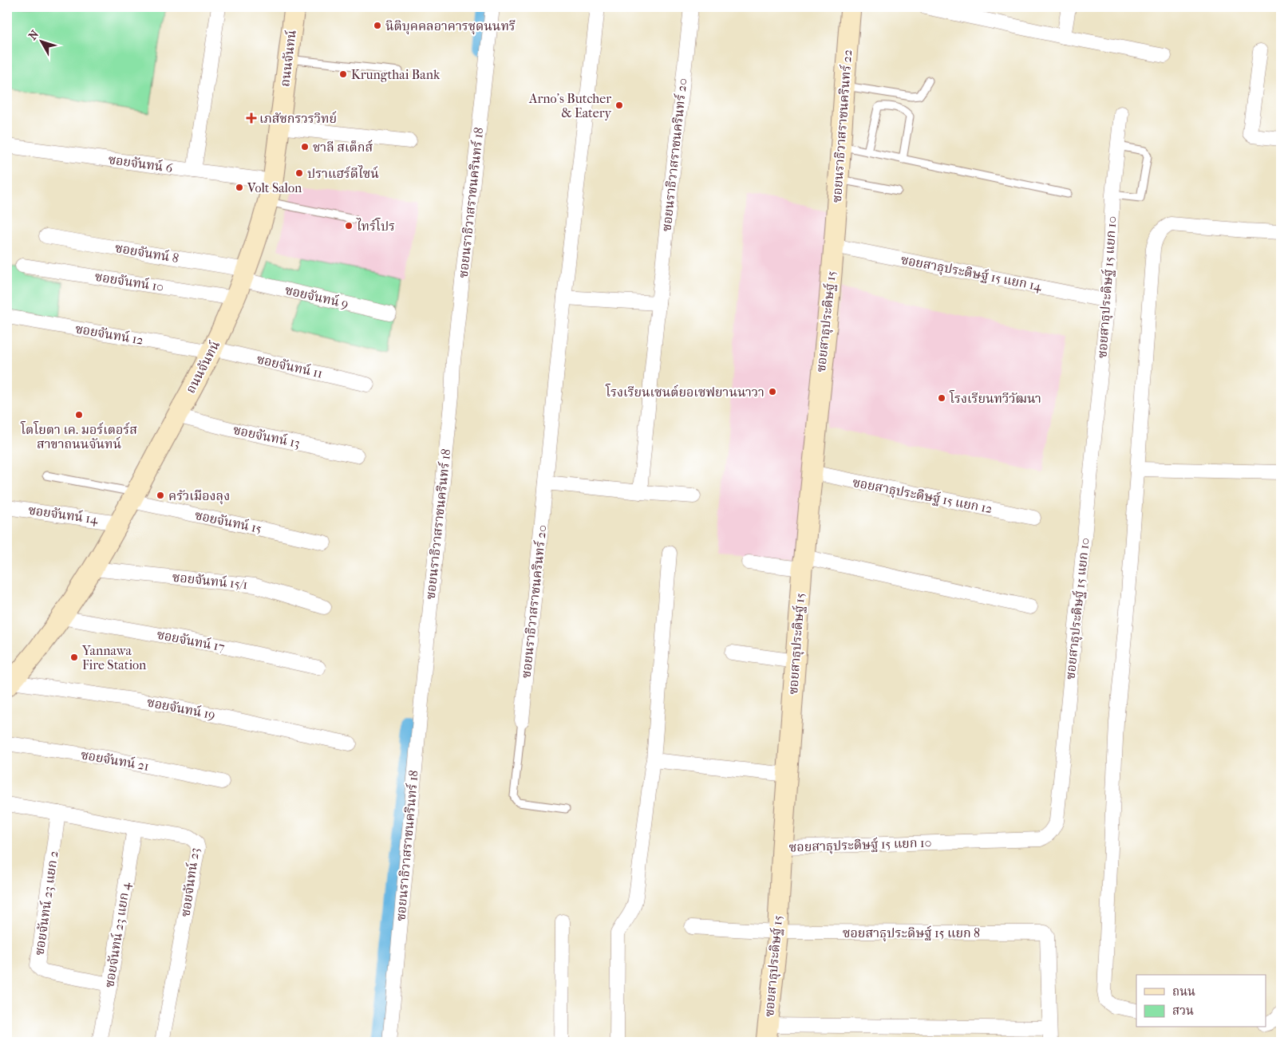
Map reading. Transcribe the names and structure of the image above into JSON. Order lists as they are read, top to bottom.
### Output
{
  "streets": {
    "street": [
      "ถนนจันทน์",
      "ซอยนราธิวาสราชนครินทร์ 22",
      "ซอยนราธิวาสราชนครินทร์ 20",
      "ซอยจันทน์ 6",
      "ซอยนราธิวาสราชนครินทร์ 18",
      "ซอยจันทน์ 8",
      "ซอยสาธุประดิษฐ์ 15 แยก 14",
      "ซอยจันทน์ 10",
      "ซอยสาธุประดิษฐ์ 15 แยก 10",
      "ซอยจันทน์ 9",
      "ซอยสาธุประดิษฐ์ 15",
      "ซอยจันทน์ 12",
      "ซอยจันทน์ 11",
      "ซอยจันทน์ 13",
      "ซอยสาธุประดิษฐ์ 15 แยก 12",
      "ซอยจันทน์ 14",
      "ซอยจันทน์ 15",
      "ซอยจันทน์ 15/1",
      "ซอยจันทน์ 17",
      "ซอยจันทน์ 19",
      "ซอยจันทน์ 21",
      "ซอยจันทน์ 23",
      "ซอยจันทน์ 23 แยก 2",
      "ซอยสาธุประดิษฐ์ 15 แยก 8",
      "ซอยจันทน์ 23 แยก 4"
    ]
  },
  "crossings": [
    ["ถนนจันทน์", "ซอยจันทน์ 6"],
    ["ถนนจันทน์", "ซอยจันทน์ 8"],
    ["ถนนจันทน์", "ซอยจันทน์ 10"],
    ["ถนนจันทน์", "ซอยจันทน์ 9"],
    ["ถนนจันทน์", "ซอยจันทน์ 12"],
    ["ถนนจันทน์", "ซอยจันทน์ 11"],
    ["ถนนจันทน์", "ซอยจันทน์ 13"],
    ["ถนนจันทน์", "ซอยจันทน์ 14"],
    ["ถนนจันทน์", "ซอยจันทน์ 15"],
    ["ถนนจันทน์", "ซอยจันทน์ 15/1"],
    ["ถนนจันทน์", "ซอยจันทน์ 17"],
    ["ถนนจันทน์", "ซอยจันทน์ 19"],
    ["ซอยนราธิวาสราชนครินทร์ 22", "ซอยสาธุประดิษฐ์ 15 แยก 14"],
    ["ซอยนราธิวาสราชนครินทร์ 22", "ซอยสาธุประดิษฐ์ 15"],
    ["ซอยจันทน์ 8", "ซอยจันทน์ 9"],
    ["ซอยสาธุประดิษฐ์ 15 แยก 14", "ซอยสาธุประดิษฐ์ 15 แยก 10"],
    ["ซอยสาธุประดิษฐ์ 15 แยก 14", "ซอยสาธุประดิษฐ์ 15"],
    ["ซอยสาธุประดิษฐ์ 15 แยก 10", "ซอยสาธุประดิษฐ์ 15"],
    ["ซอยสาธุประดิษฐ์ 15", "ซอยสาธุประดิษฐ์ 15 แยก 12"],
    ["ซอยสาธุประดิษฐ์ 15", "ซอยสาธุประดิษฐ์ 15 แยก 8"],
    ["ซอยจันทน์ 12", "ซอยจันทน์ 11"],
    ["ซอยจันทน์ 23", "ซอยจันทน์ 23 แยก 2"],
    ["ซอยจันทน์ 23", "ซอยจันทน์ 23 แยก 4"],
    ["ซอยจันทน์ 23 แยก 2", "ซอยจันทน์ 23 แยก 4"]
  ],
  "places": {
    "other": [
      "นิติบุคคลอาคารชุดนนทรี",
      "Krungthai Bank",
      "Arno's Butcher & Eatery",
      "ชาลี สเต็กส์",
      "ปราแฮร์ดีไซน์",
      "Volt Salon",
      "ไทร์โปร",
      "โรงเรียนเซนต์ยอเซฟยานนาวา",
      "โรงเรียนทวีวัฒนา",
      "โตโยตา เค. มอร์เตอร์ส สาขาถนนจันทน์",
      "ครัวเมืองลุง",
      "Yannawa Fire Station"
    ],
    "health": ["เภสัชกรวรวิทย์"]
  },
  "legend": ["ถนน", "สวน"],
  "north": "top left"
}
